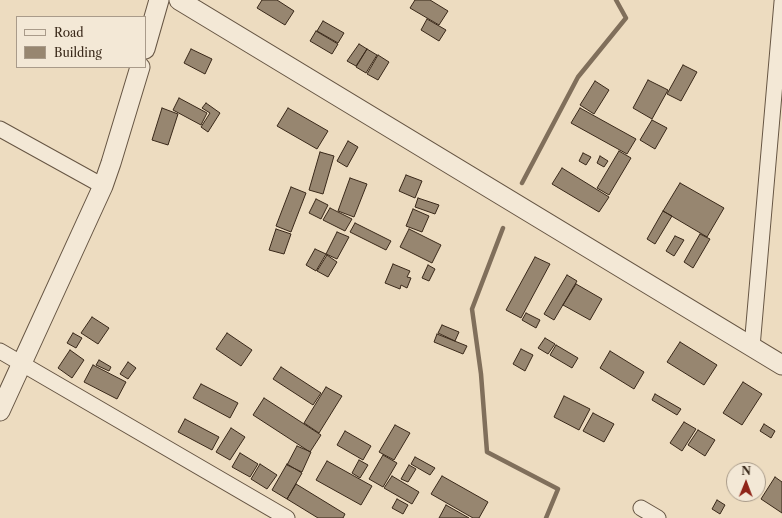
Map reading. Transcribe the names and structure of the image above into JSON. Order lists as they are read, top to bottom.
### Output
{
  "legend": ["Road", "Building"],
  "north": "top"
}
